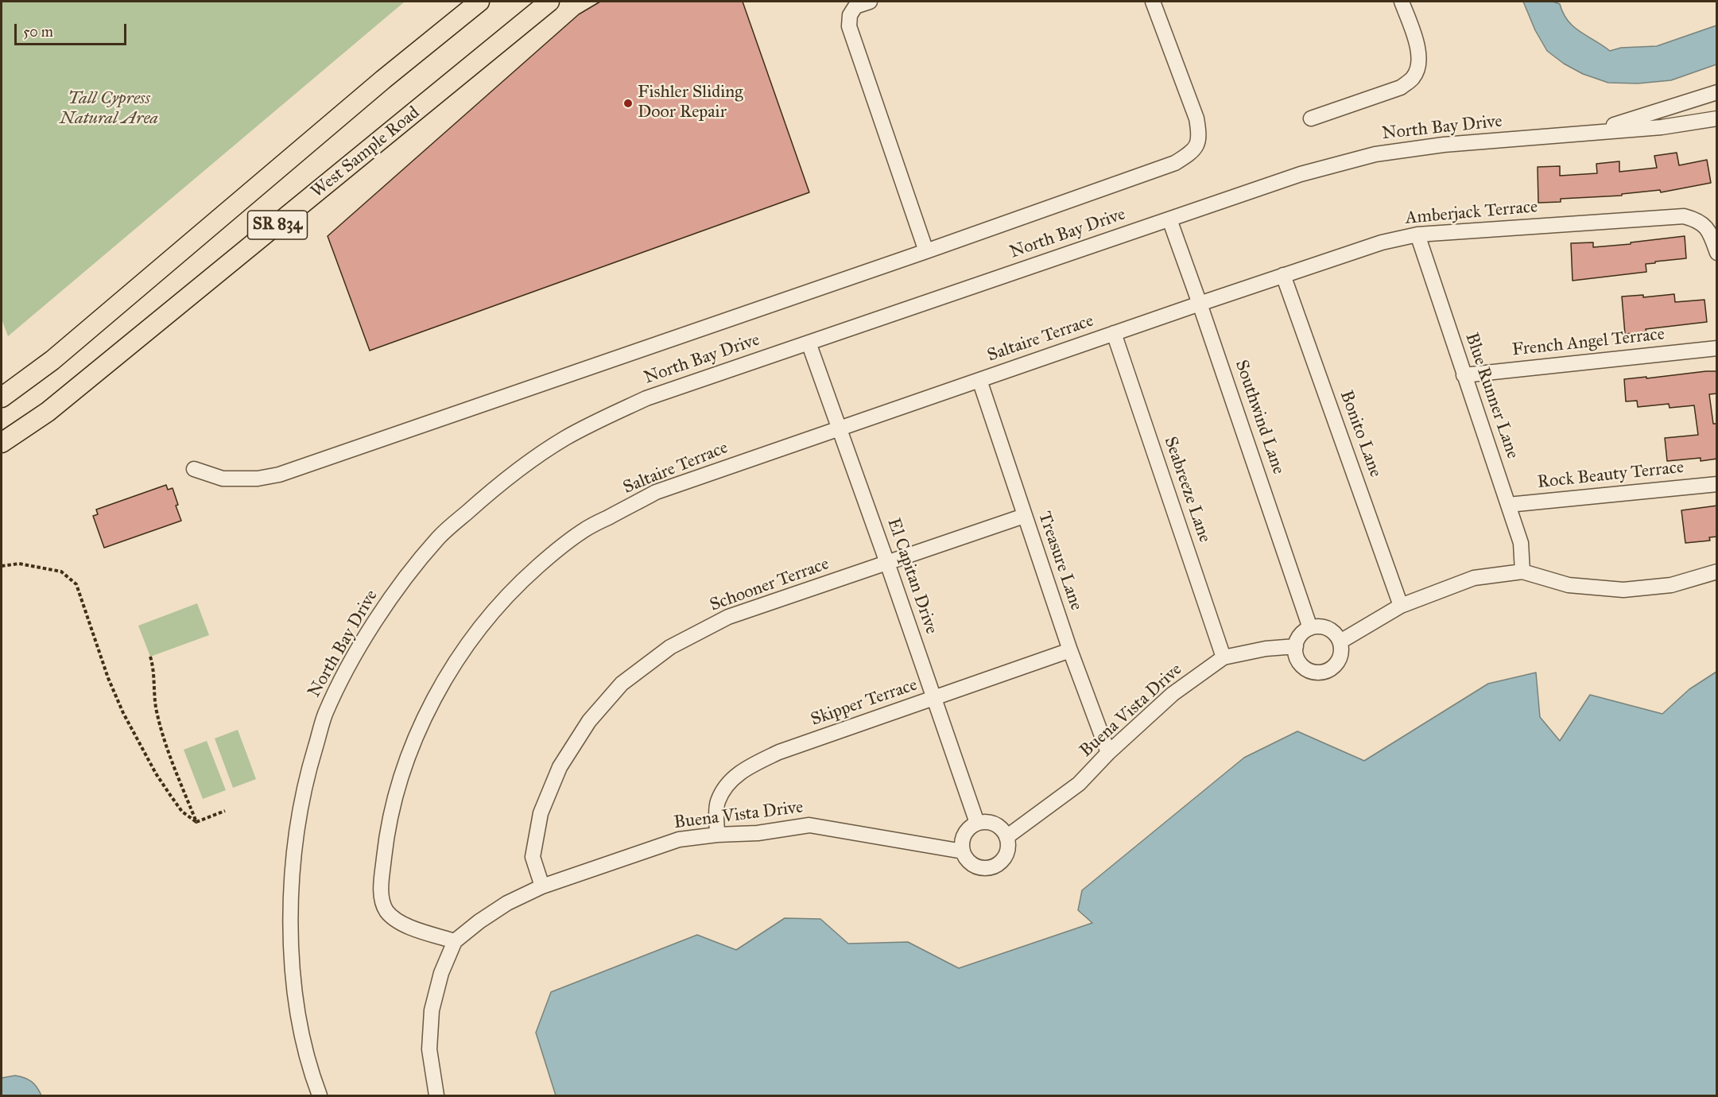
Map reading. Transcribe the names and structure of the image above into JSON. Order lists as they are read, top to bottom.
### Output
{
  "streets": {
    "main road": ["West Sample Road", "SR 834"],
    "street": [
      "North Bay Drive",
      "Amberjack Terrace",
      "Saltaire Terrace",
      "French Angel Terrace",
      "Blue Runner Lane",
      "Southwind Lane",
      "Bonito Lane",
      "Rock Beauty Terrace",
      "Seabreeze Lane",
      "Treasure Lane",
      "El Capitan Drive",
      "Schooner Terrace",
      "Skipper Terrace",
      "Buena Vista Drive"
    ]
  },
  "crossings": [
    ["North Bay Drive", "Southwind Lane"],
    ["North Bay Drive", "El Capitan Drive"],
    ["Amberjack Terrace", "Saltaire Terrace"],
    ["Amberjack Terrace", "Blue Runner Lane"],
    ["Amberjack Terrace", "Southwind Lane"],
    ["Amberjack Terrace", "Bonito Lane"],
    ["Saltaire Terrace", "Southwind Lane"],
    ["Saltaire Terrace", "Seabreeze Lane"],
    ["Saltaire Terrace", "Treasure Lane"],
    ["Saltaire Terrace", "El Capitan Drive"],
    ["Saltaire Terrace", "Buena Vista Drive"],
    ["French Angel Terrace", "Blue Runner Lane"],
    ["Blue Runner Lane", "Rock Beauty Terrace"],
    ["Southwind Lane", "Buena Vista Drive"],
    ["Seabreeze Lane", "Buena Vista Drive"],
    ["Treasure Lane", "Schooner Terrace"],
    ["Treasure Lane", "Skipper Terrace"],
    ["Treasure Lane", "Buena Vista Drive"],
    ["El Capitan Drive", "Schooner Terrace"],
    ["El Capitan Drive", "Skipper Terrace"],
    ["El Capitan Drive", "Buena Vista Drive"],
    ["Schooner Terrace", "Buena Vista Drive"],
    ["Skipper Terrace", "Buena Vista Drive"]
  ],
  "parks": ["Tall Cypress Natural Area"],
  "places": ["Fishler Sliding Door Repair"],
  "scale_bar": "50 m"
}
